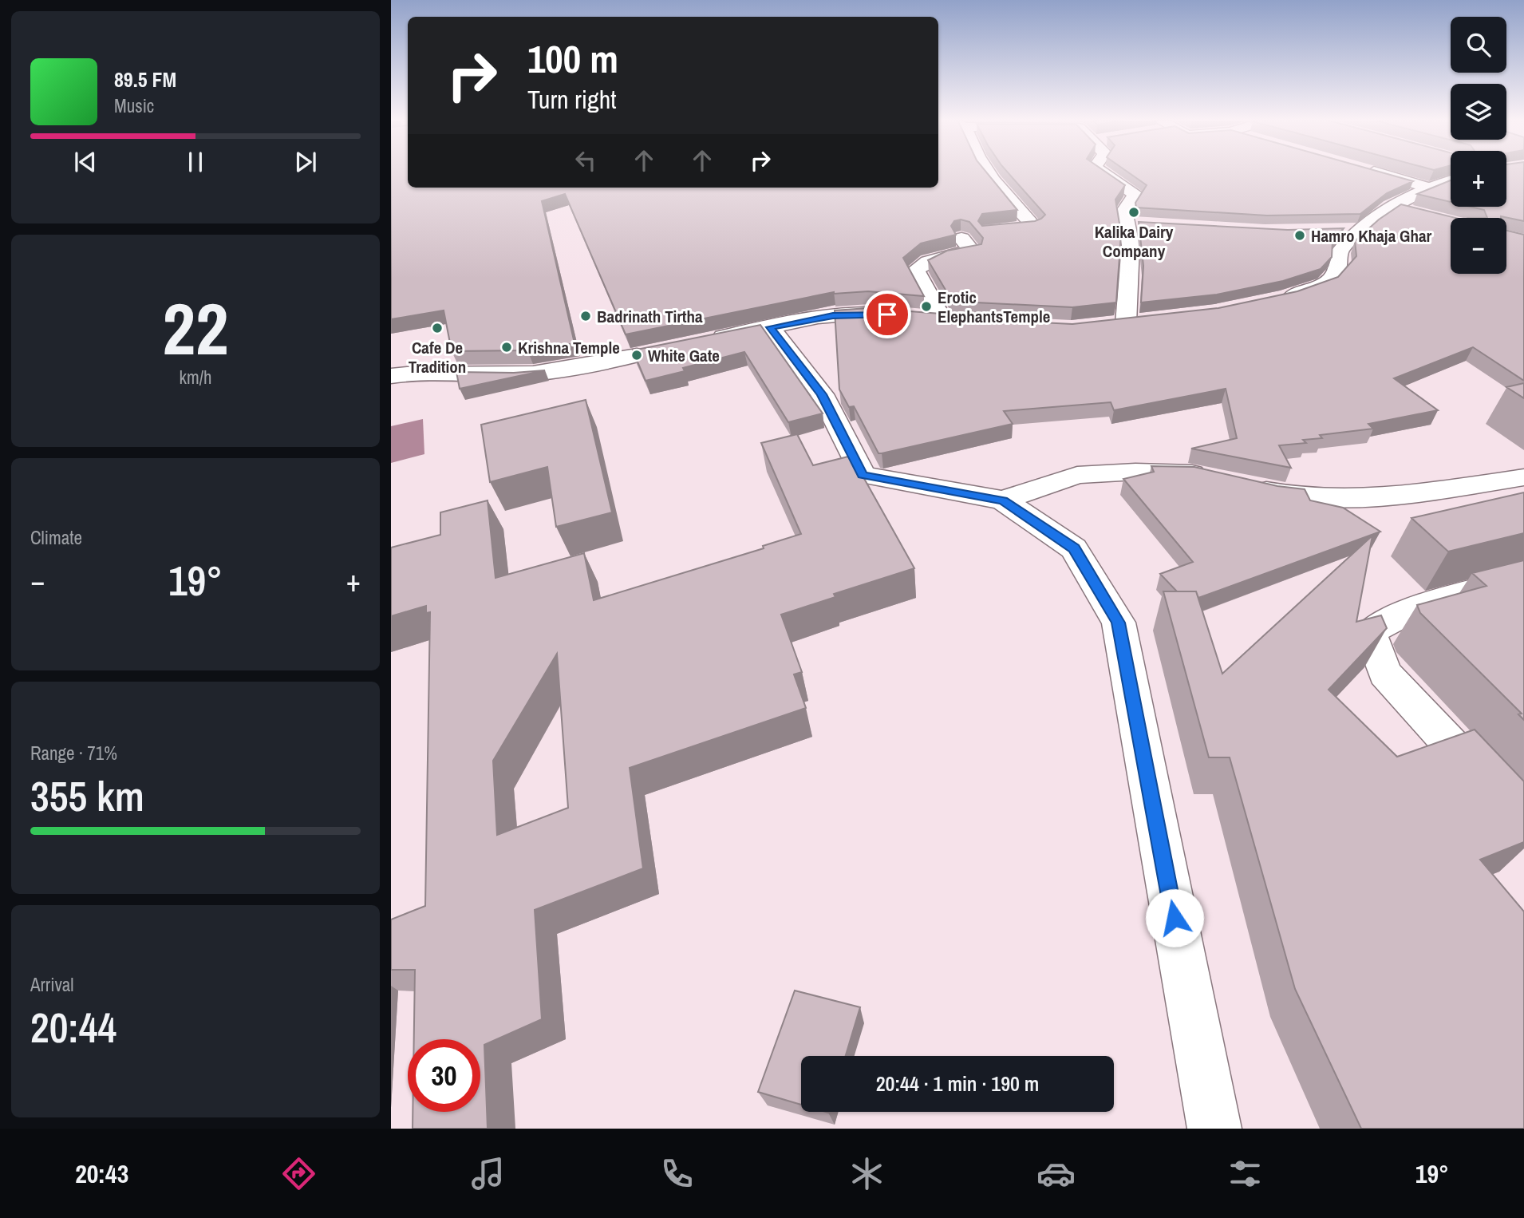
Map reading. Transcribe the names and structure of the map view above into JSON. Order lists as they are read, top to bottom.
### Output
{
  "places": [
    "Kalika Dairy Company",
    "Hamro Khaja Ghar",
    "Erotic ElephantsTemple",
    "Badrinath Tirtha",
    "Cafe De Tradition",
    "Krishna Temple",
    "White Gate"
  ],
  "page": {
    "map_buttons": ["+", "−"],
    "turn": ["100 m", "Turn right"],
    "song": ["89.5 FM", "Music"],
    "tile": [
      ["22", "km/h"],
      "Climate",
      ["Range · 71%", "355 km"],
      ["Arrival", "20:44"]
    ],
    "heat": ["−", "19°", "+"],
    "limit": "30",
    "trip": "20:44 · 1 min · 190 m",
    "tabs": ["20:43", "19°"]
  }
}
